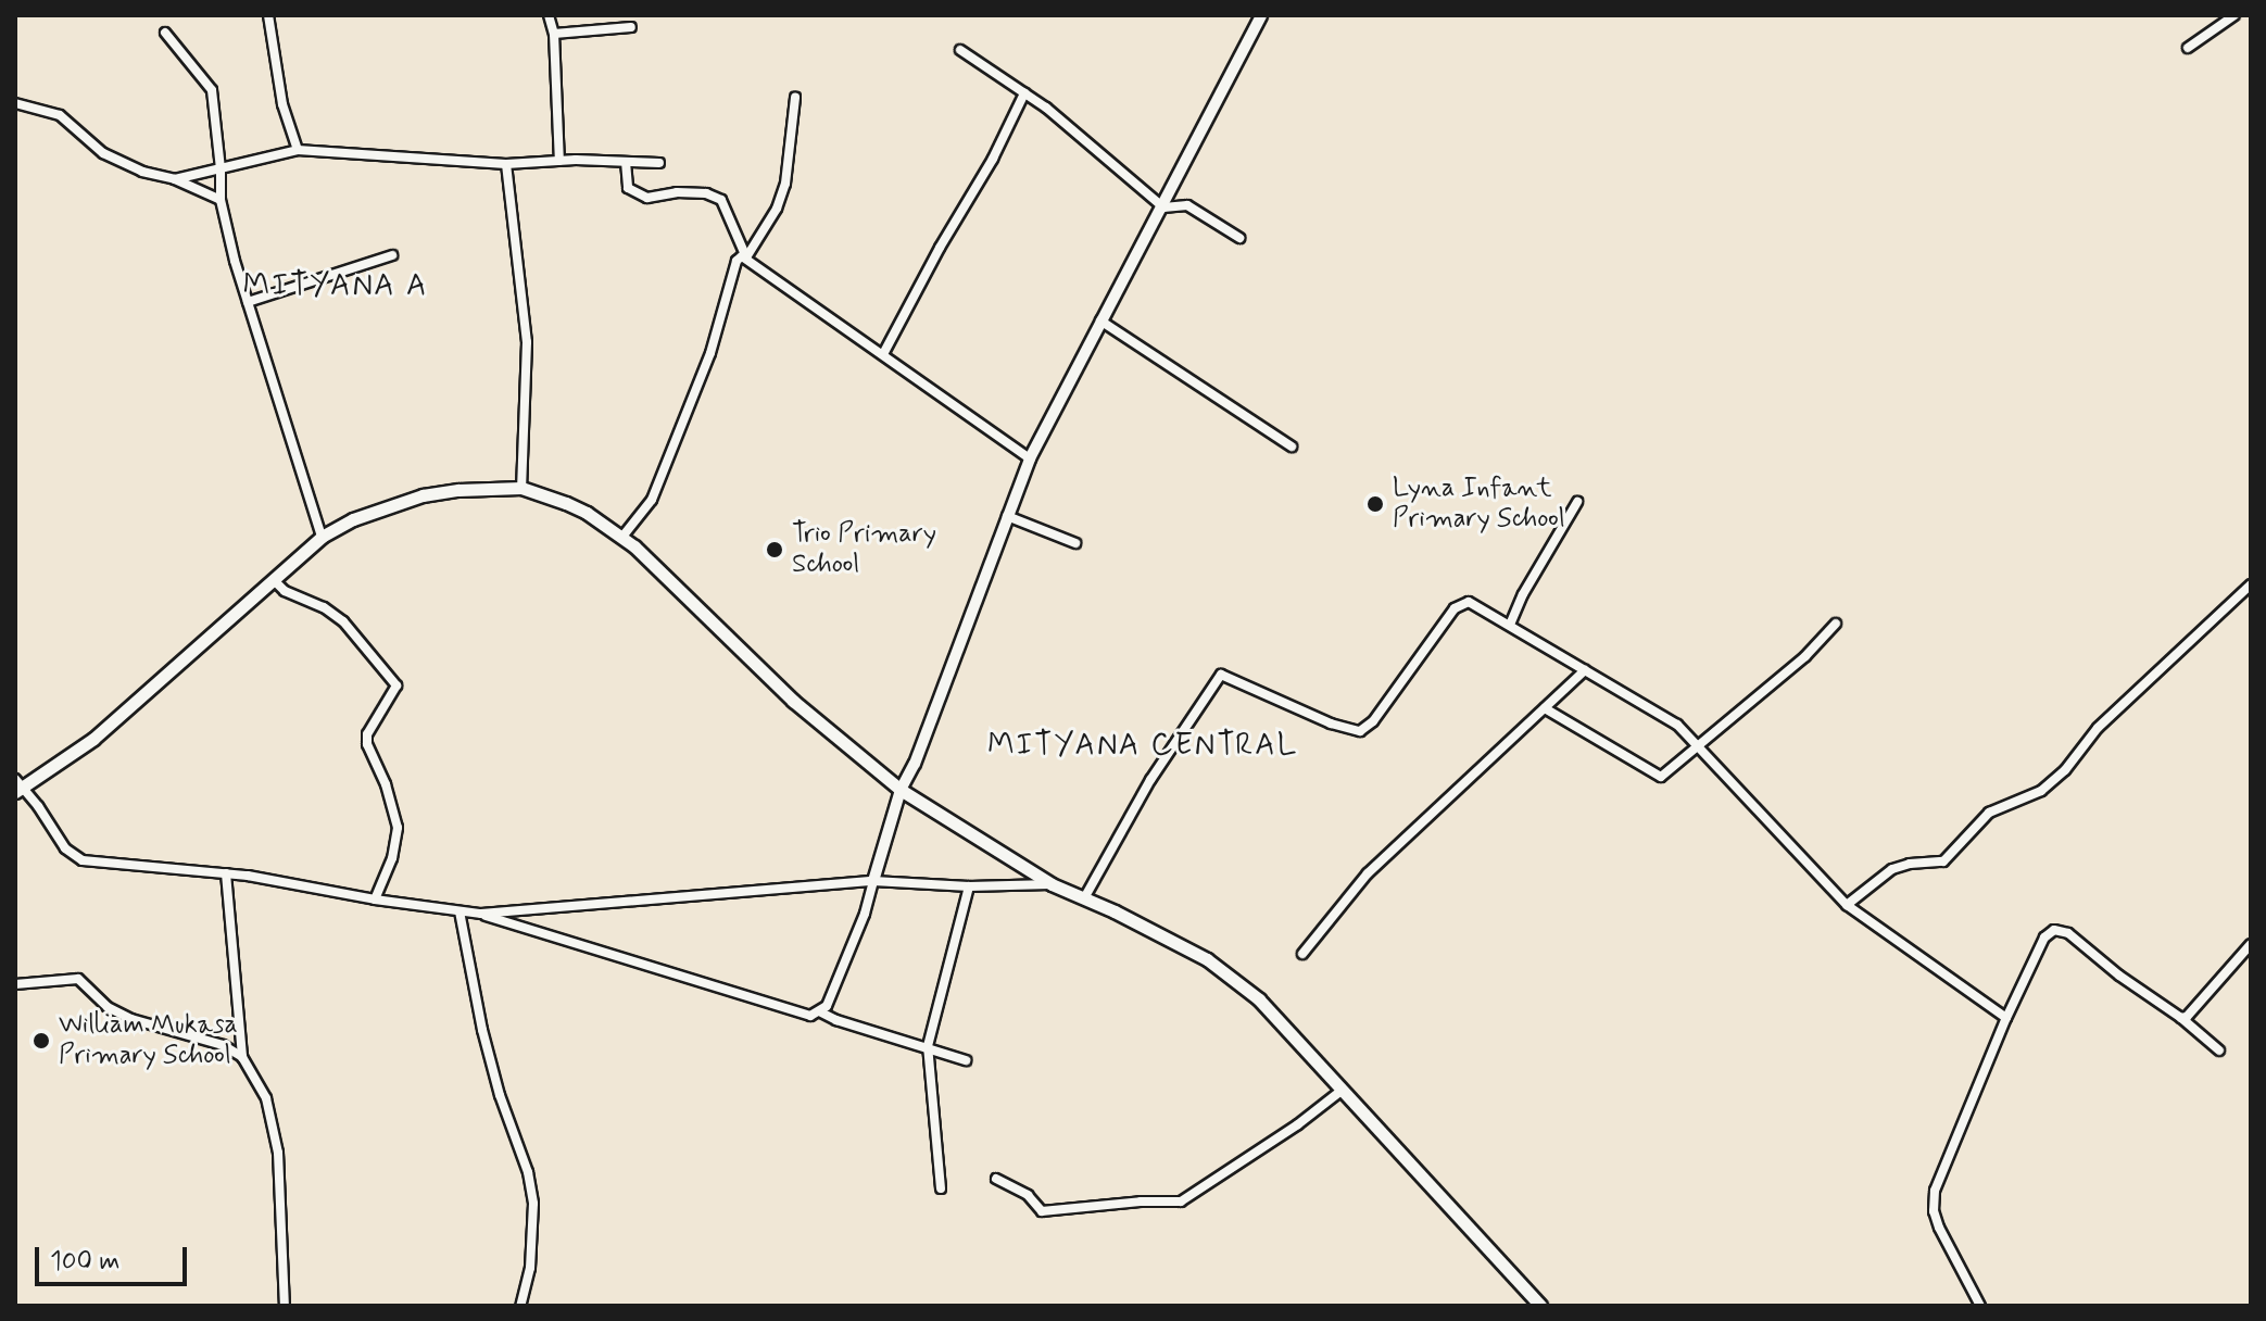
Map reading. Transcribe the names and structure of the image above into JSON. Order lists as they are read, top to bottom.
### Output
{
  "districts": ["MITYANA A", "MITYANA CENTRAL"],
  "places": ["Lyna Infant Primary School", "Trio Primary School", "William Mukasa Primary School"],
  "scale_bar": "100 m"
}
